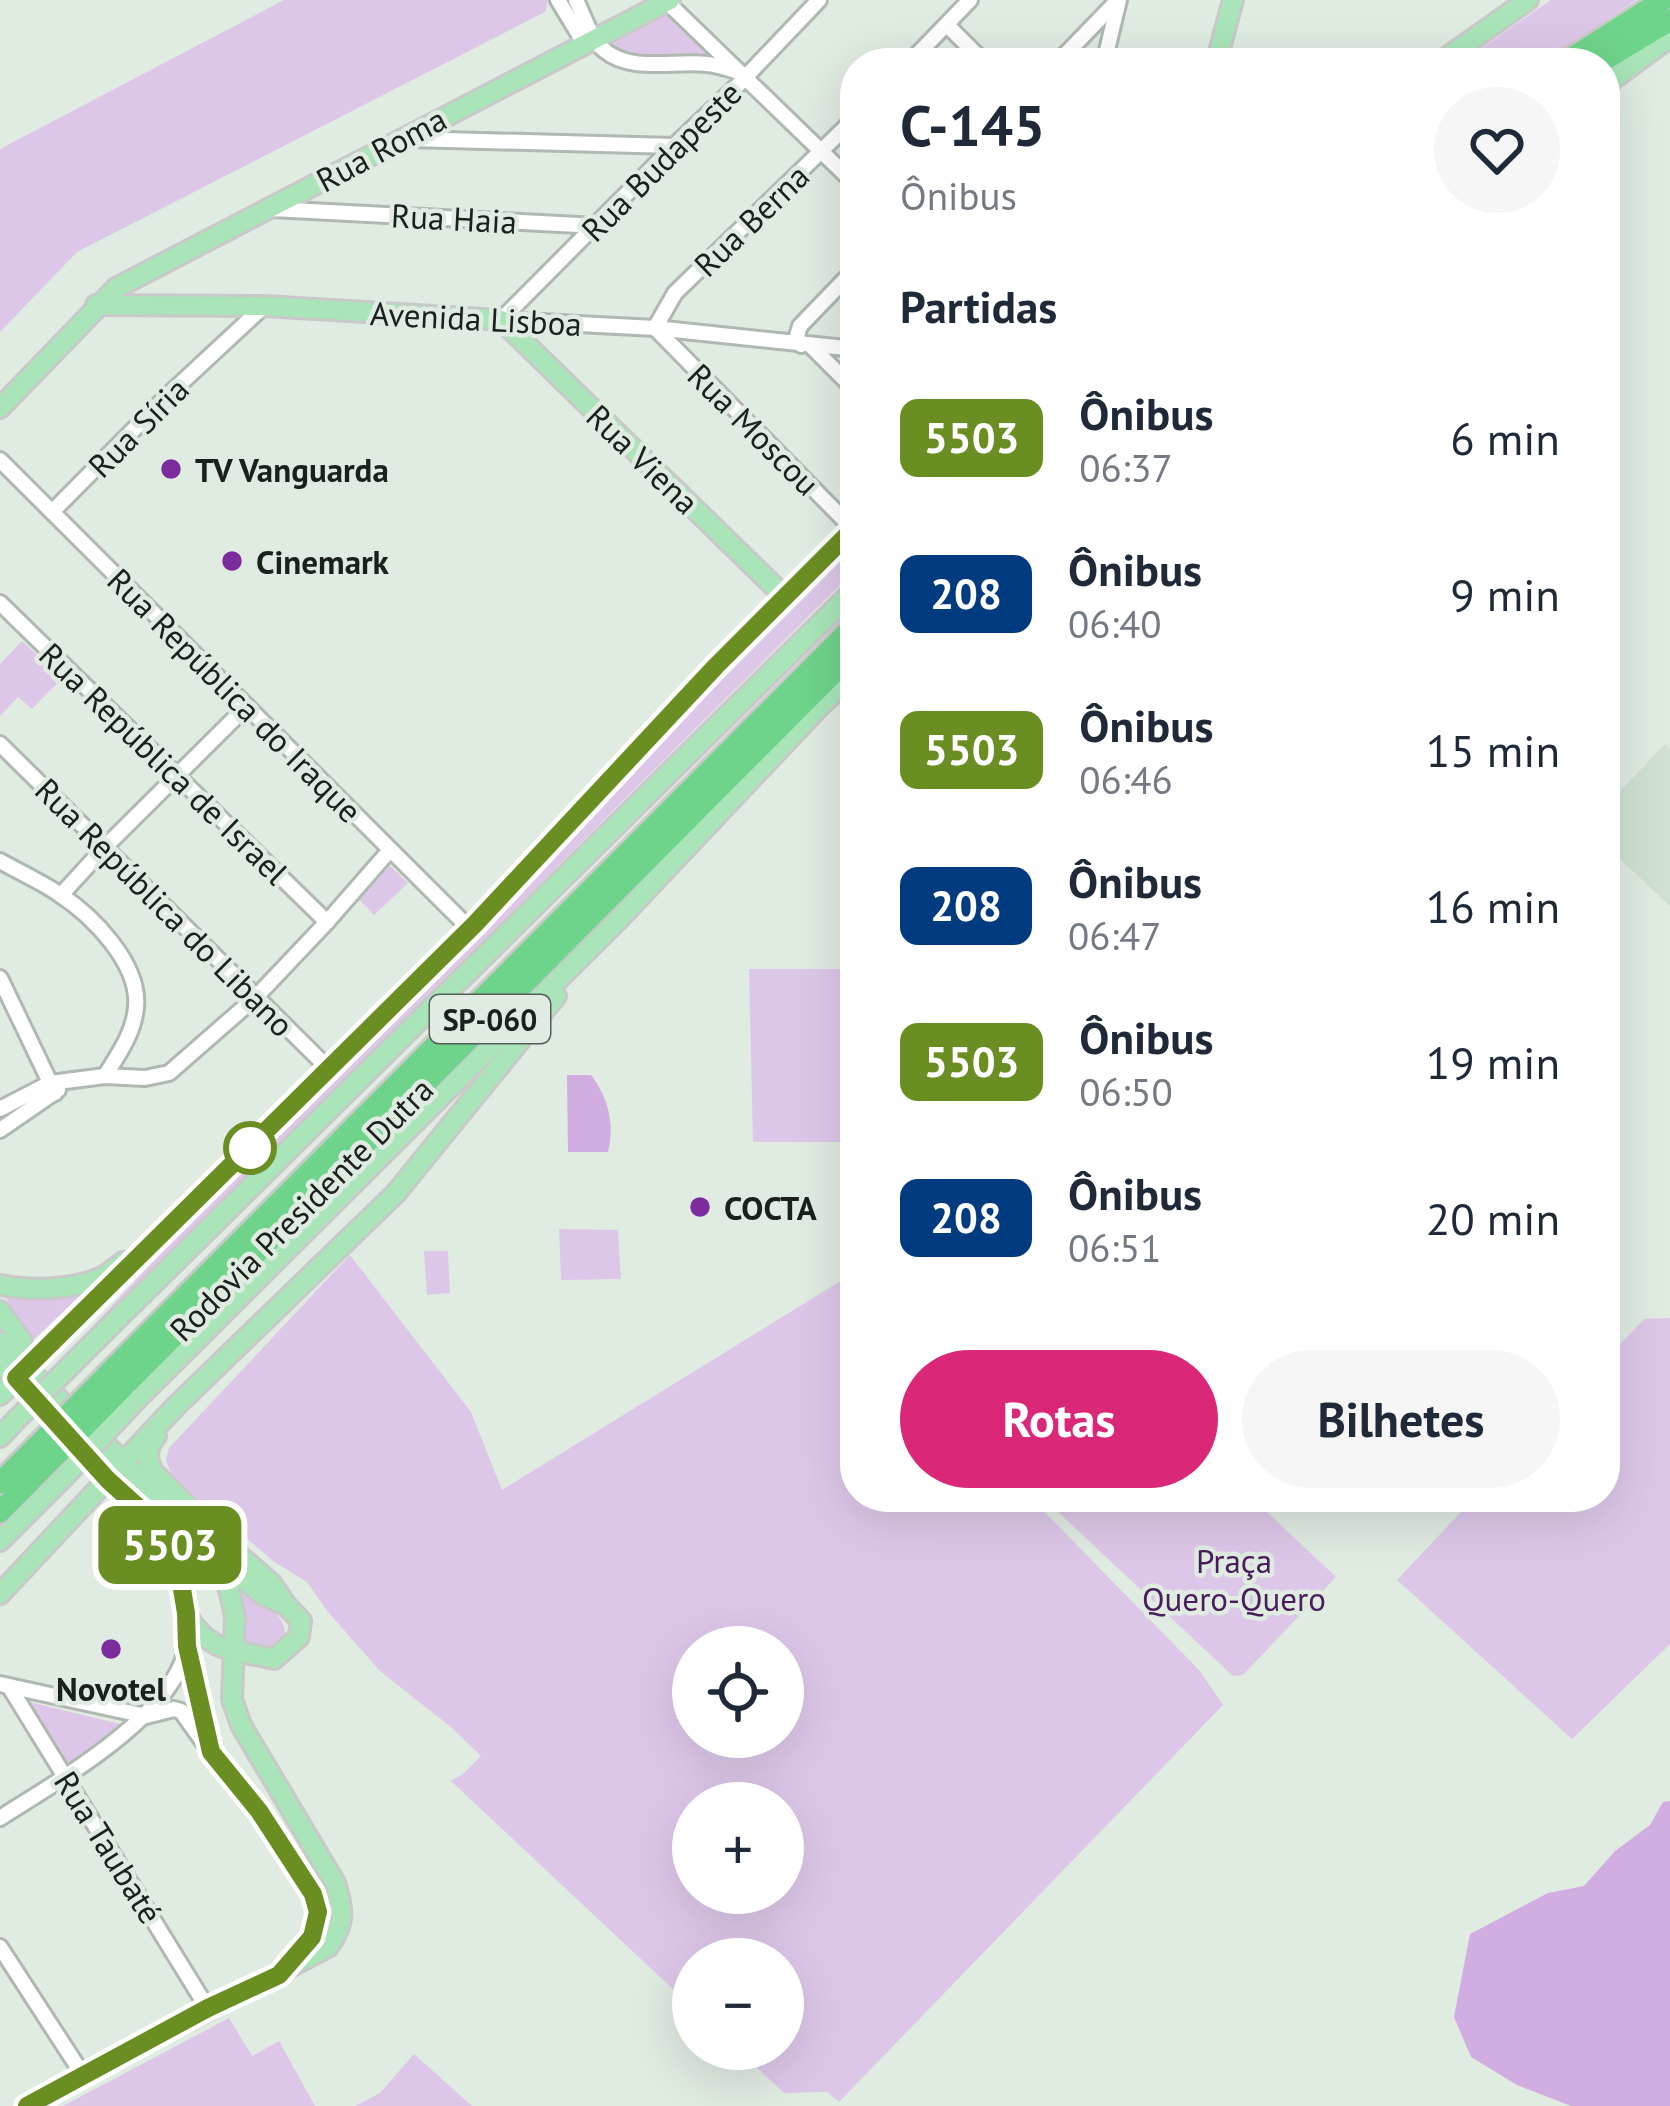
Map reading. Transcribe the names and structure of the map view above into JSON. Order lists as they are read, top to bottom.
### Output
{
  "streets": {
    "highway": ["SP-060", "Rodovia Presidente Dutra"],
    "main road": ["Rua Roma", "Avenida Lisboa", "Rua Viena"],
    "street": [
      "Rua Budapeste",
      "Rua Haia",
      "Rua Berna",
      "Rua Síria",
      "Rua Moscou",
      "Rua República do Iraque",
      "Rua República de Israel",
      "Rua República do Libano",
      "Rua Taubaté"
    ]
  },
  "crossings": [
    ["Rua Roma", "Rua Haia"],
    ["Rua Roma", "Avenida Lisboa"],
    ["Rua Budapeste", "Rua Haia"],
    ["Rua Budapeste", "Avenida Lisboa"],
    ["Rua Budapeste", "Rua Viena"],
    ["Rua Berna", "Avenida Lisboa"],
    ["Rua Berna", "Rua Moscou"],
    ["Avenida Lisboa", "Rua Síria"],
    ["Avenida Lisboa", "Rua Moscou"],
    ["Avenida Lisboa", "Rua Viena"],
    ["Rua Síria", "Rua República do Iraque"]
  ],
  "parks": ["Praça Quero-Quero"],
  "places": [
    "TV Vanguarda",
    "Cinemark",
    "COCTA",
    "Novotel"
  ],
  "lines": ["bus line 5503"],
  "page": {
    "on_map": "5503",
    "heading": [
      ["C-145", "Ônibus"],
      "Partidas"
    ],
    "list": [
      {
        "mark": "5503",
        "name": "Ônibus",
        "note": "06:37",
        "value": "6 min"
      },
      {
        "mark": "208",
        "name": "Ônibus",
        "note": "06:40",
        "value": "9 min"
      },
      {
        "mark": "5503",
        "name": "Ônibus",
        "note": "06:46",
        "value": "15 min"
      },
      {
        "mark": "208",
        "name": "Ônibus",
        "note": "06:47",
        "value": "16 min"
      },
      {
        "mark": "5503",
        "name": "Ônibus",
        "note": "06:50",
        "value": "19 min"
      },
      {
        "mark": "208",
        "name": "Ônibus",
        "note": "06:51",
        "value": "20 min"
      }
    ],
    "buttons": ["Rotas", "Bilhetes"],
    "map_buttons": ["+", "−"]
  }
}
